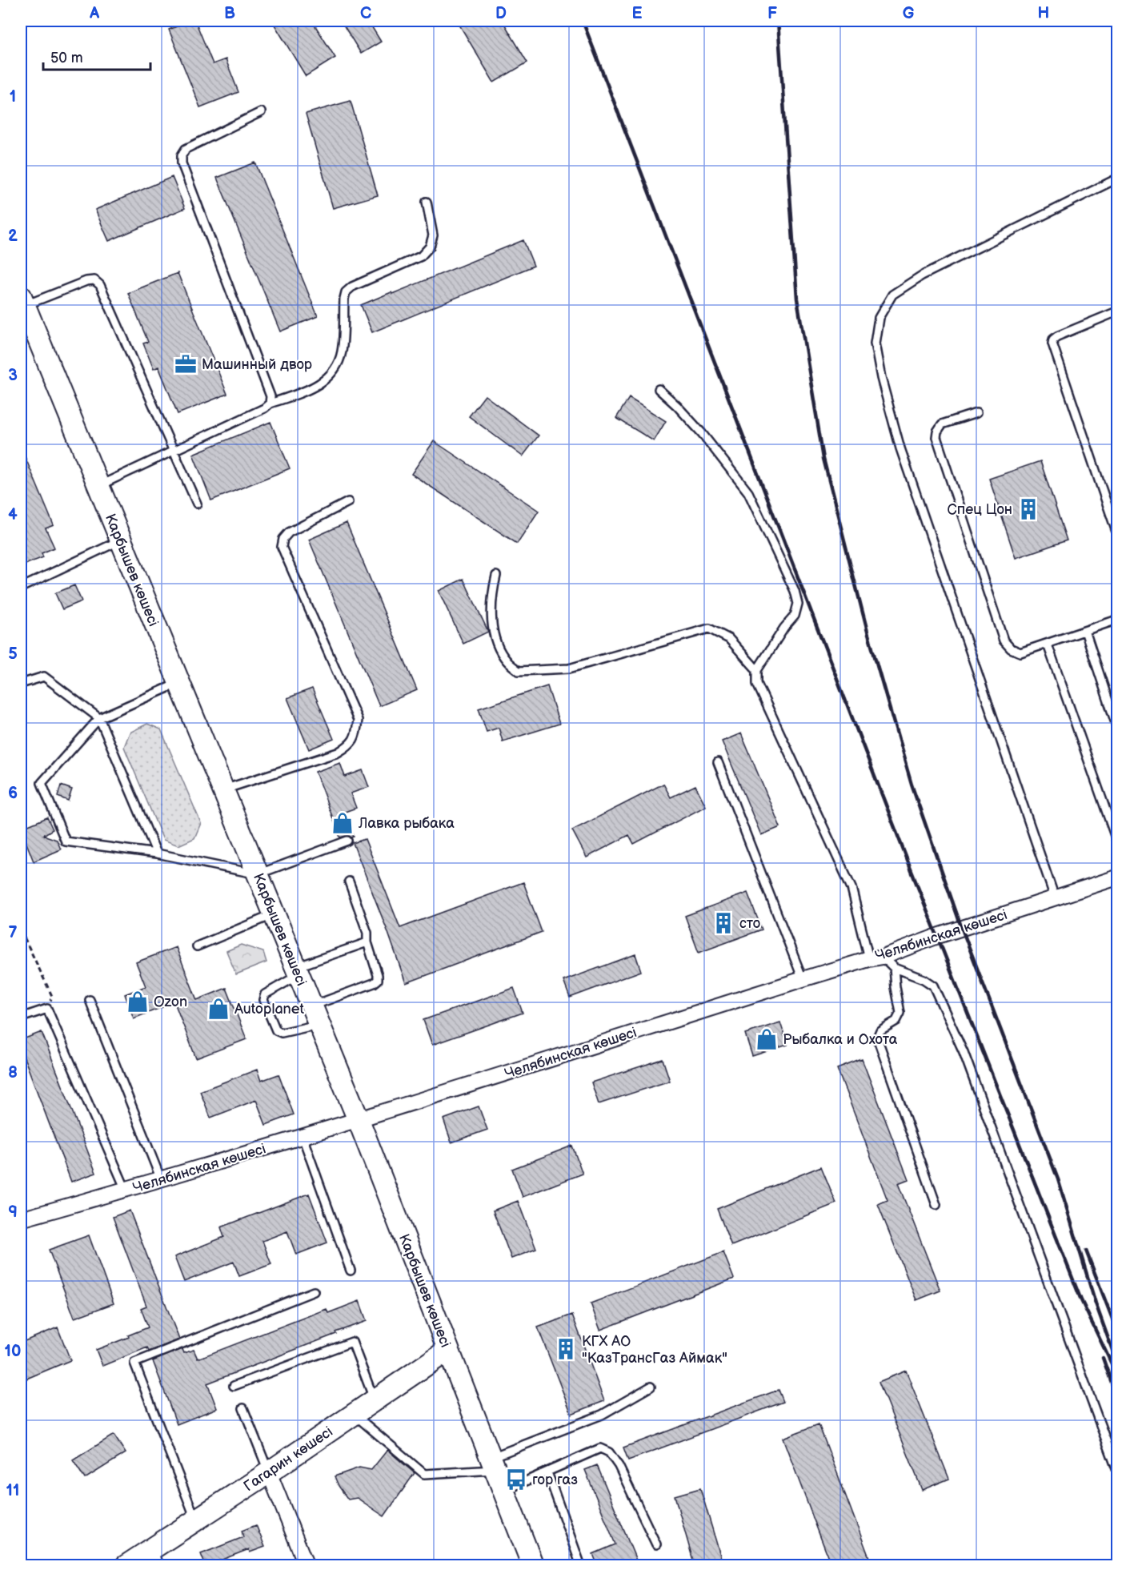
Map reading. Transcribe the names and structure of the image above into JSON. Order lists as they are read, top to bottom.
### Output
{
  "streets": {
    "main road": ["Карбышев көшесі", "Гагарин көшесі"],
    "street": ["Челябинская көшесі"]
  },
  "crossings": [
    ["Карбышев көшесі", "Челябинская көшесі"],
    ["Карбышев көшесі", "Гагарин көшесі"]
  ],
  "places": {
    "office": ["Машинный двор"],
    "building": ["Спец Цон", "сто", "КГХ АО \"КазТрансГаз Аймак\""],
    "shop": [
      "Лавка рыбака",
      "Ozon",
      "Autoplanet",
      "Рыбалка и Охота"
    ],
    "bus stop": ["гор газ"]
  },
  "scale_bar": "50 m",
  "grid": {
    "columns": [
      "A",
      "B",
      "C",
      "D",
      "E",
      "F",
      "G",
      "H"
    ],
    "rows": [
      "1",
      "2",
      "3",
      "4",
      "5",
      "6",
      "7",
      "8",
      "9",
      "10",
      "11"
    ]
  }
}
